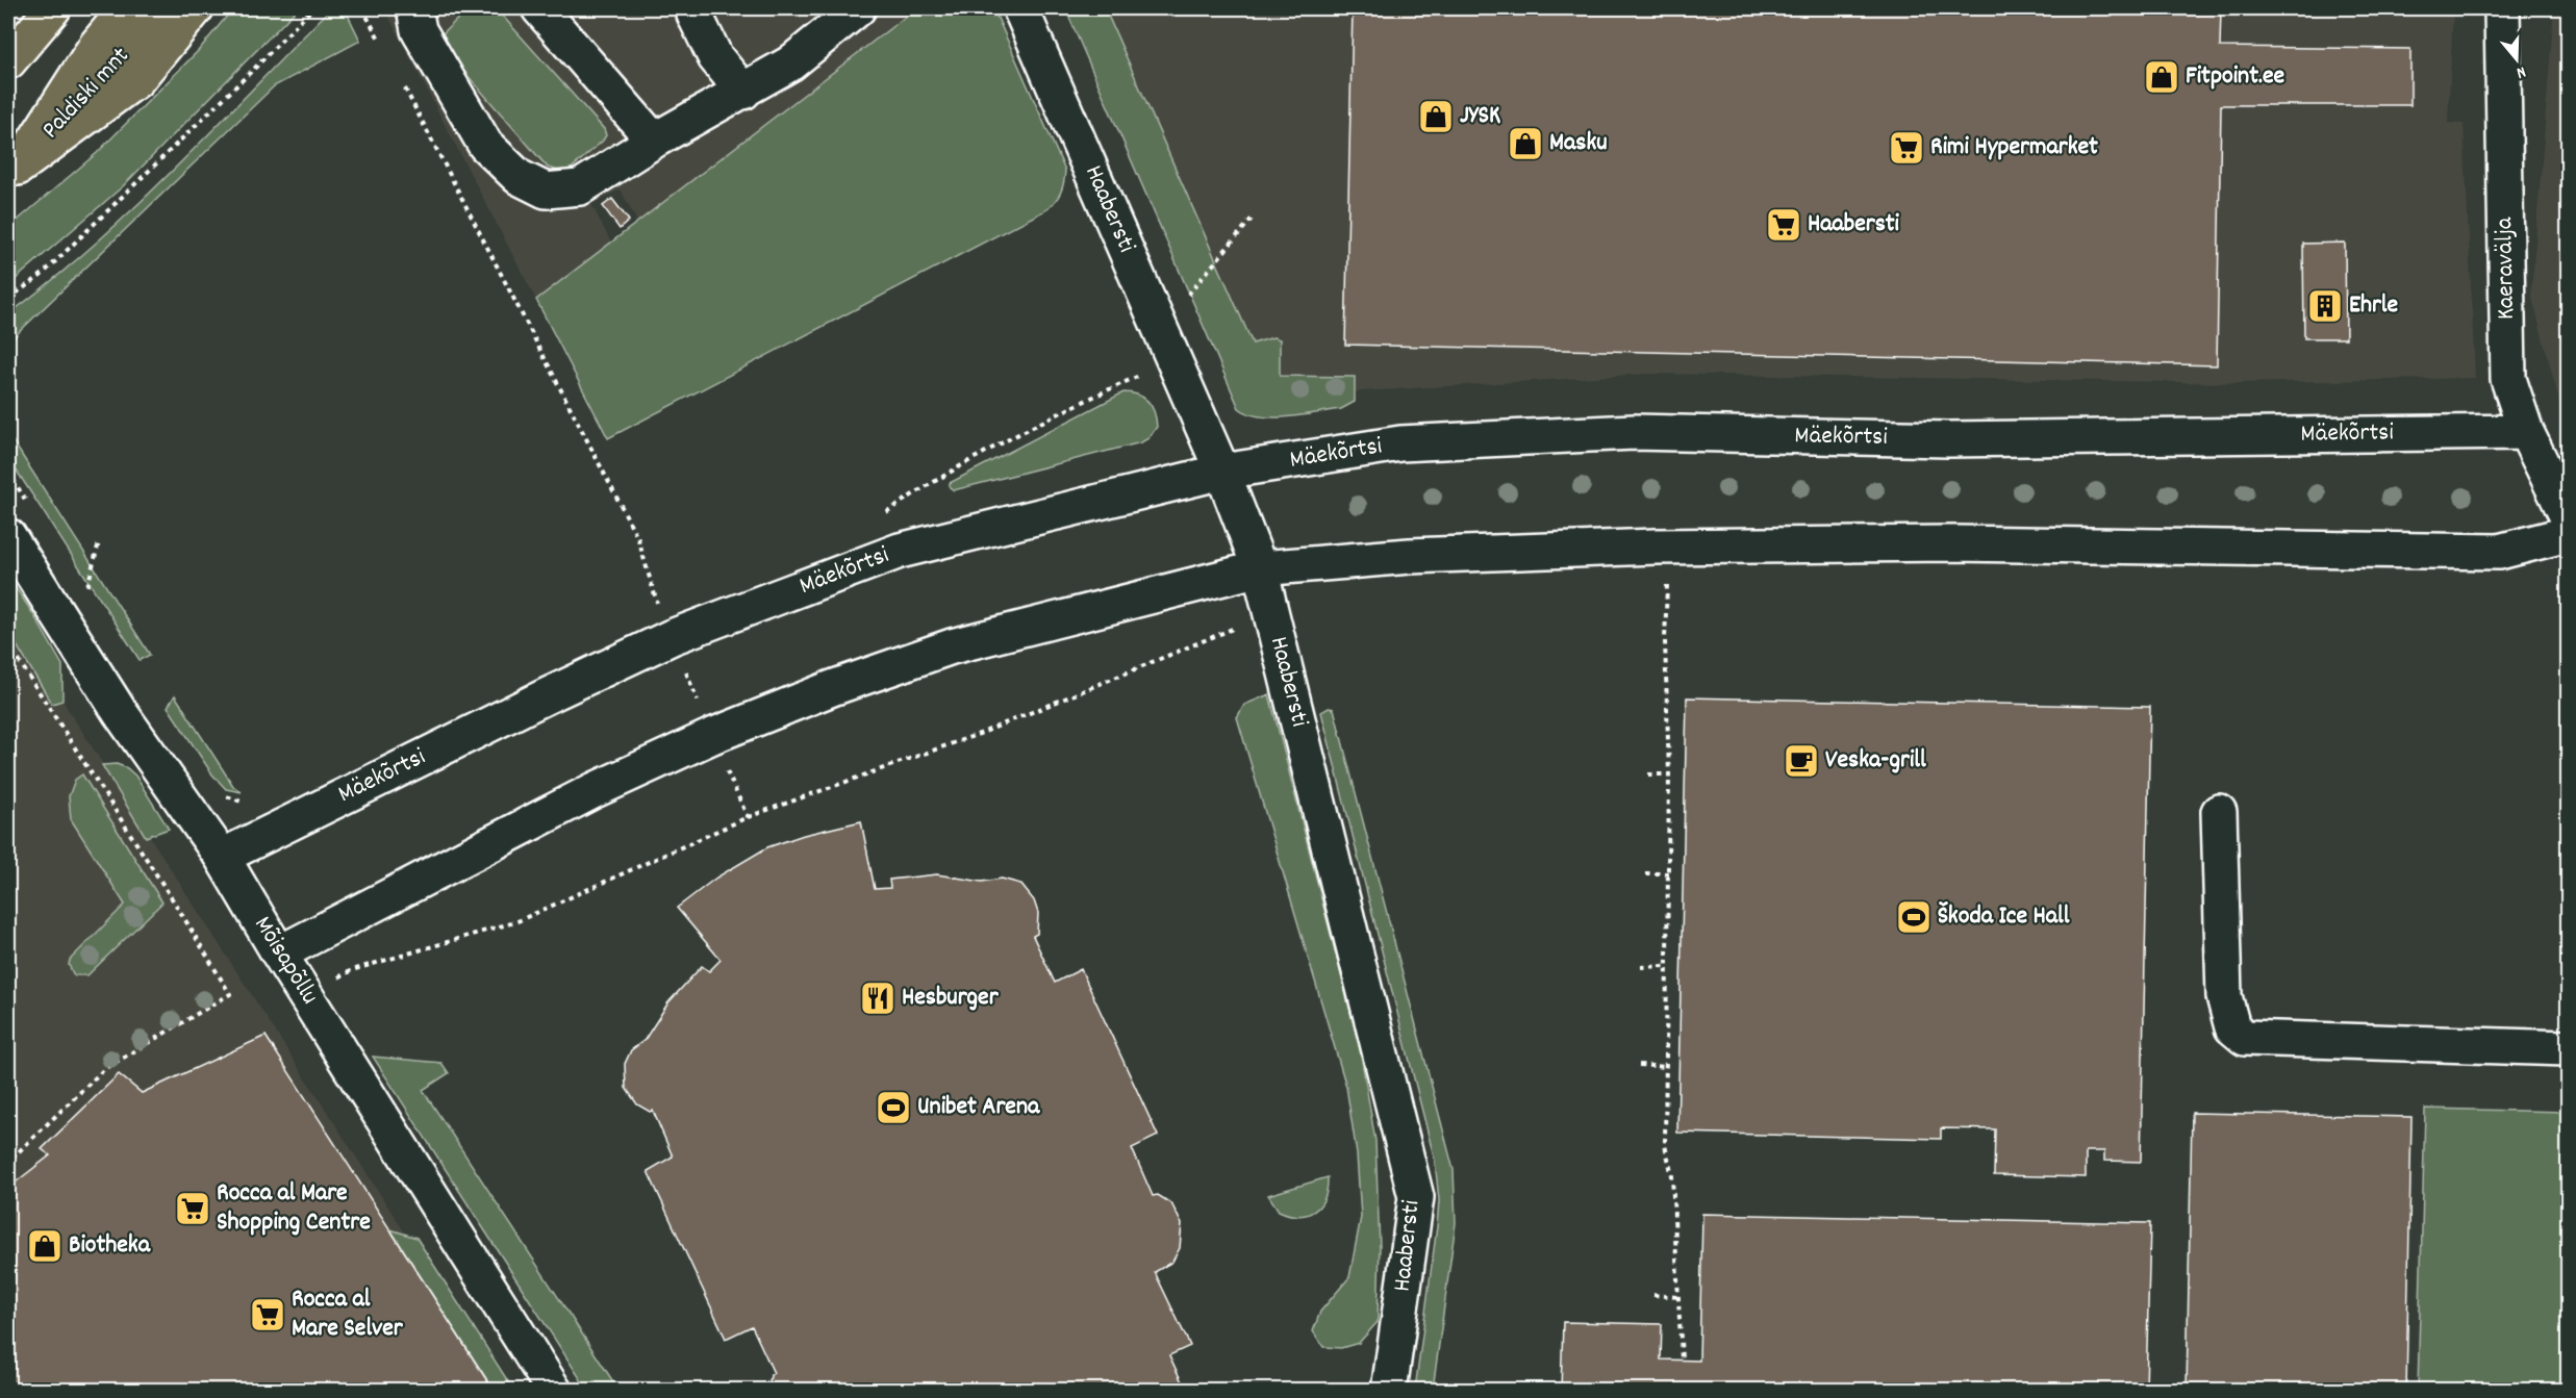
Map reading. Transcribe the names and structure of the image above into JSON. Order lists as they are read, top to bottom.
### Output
{
  "streets": {
    "main road": ["Paldiski mnt"],
    "street": [
      "Haabersti",
      "Kaeravälja",
      "Mäekõrtsi",
      "Mõisapõllu"
    ]
  },
  "crossings": [
    ["Haabersti", "Mäekõrtsi"],
    ["Kaeravälja", "Mäekõrtsi"],
    ["Mäekõrtsi", "Mõisapõllu"]
  ],
  "places": {
    "shop": [
      "Fitpoint.ee",
      "JYSK",
      "Masku",
      "Biotheka"
    ],
    "supermarket": [
      "Rimi Hypermarket",
      "Haabersti",
      "Rocca al Mare Shopping Centre",
      "Rocca al Mare Selver"
    ],
    "building": ["Ehrle"],
    "cafe": ["Veska-grill"],
    "sports": ["Škoda Ice Hall", "Unibet Arena"],
    "restaurant": ["Hesburger"]
  },
  "north": "bottom"
}
